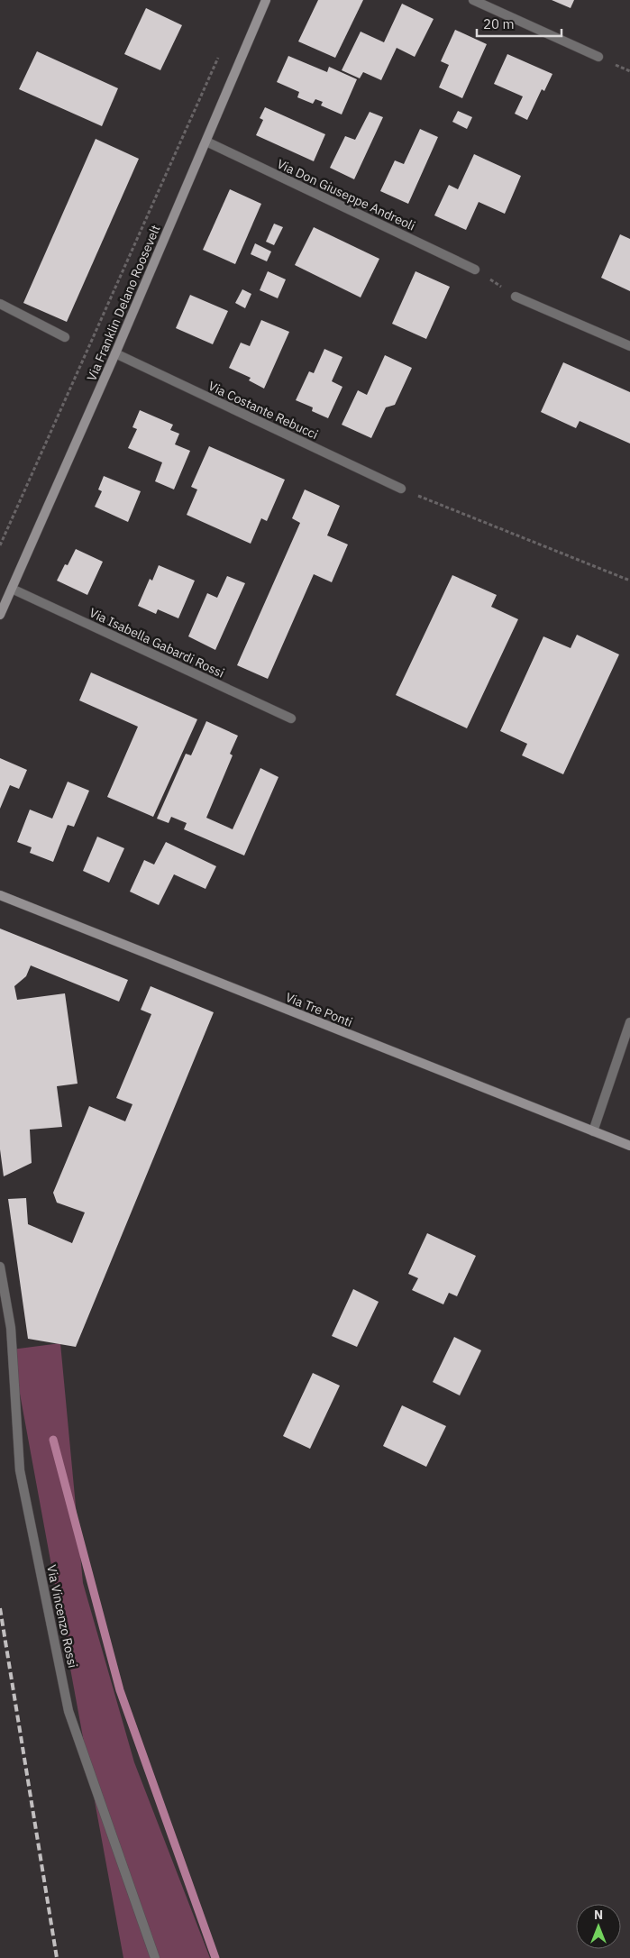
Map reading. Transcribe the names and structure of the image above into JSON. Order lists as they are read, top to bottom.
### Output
{
  "streets": {
    "main road": ["Via Franklin Delano Roosevelt", "Via Tre Ponti"],
    "street": [
      "Via Don Giuseppe Andreoli",
      "Via Costante Rebucci",
      "Via Isabella Gabardi Rossi",
      "Via Vincenzo Rossi"
    ]
  },
  "crossings": [
    ["Via Don Giuseppe Andreoli", "Via Franklin Delano Roosevelt"],
    ["Via Franklin Delano Roosevelt", "Via Costante Rebucci"],
    ["Via Franklin Delano Roosevelt", "Via Isabella Gabardi Rossi"]
  ],
  "scale_bar": "20 m",
  "north": "top"
}
